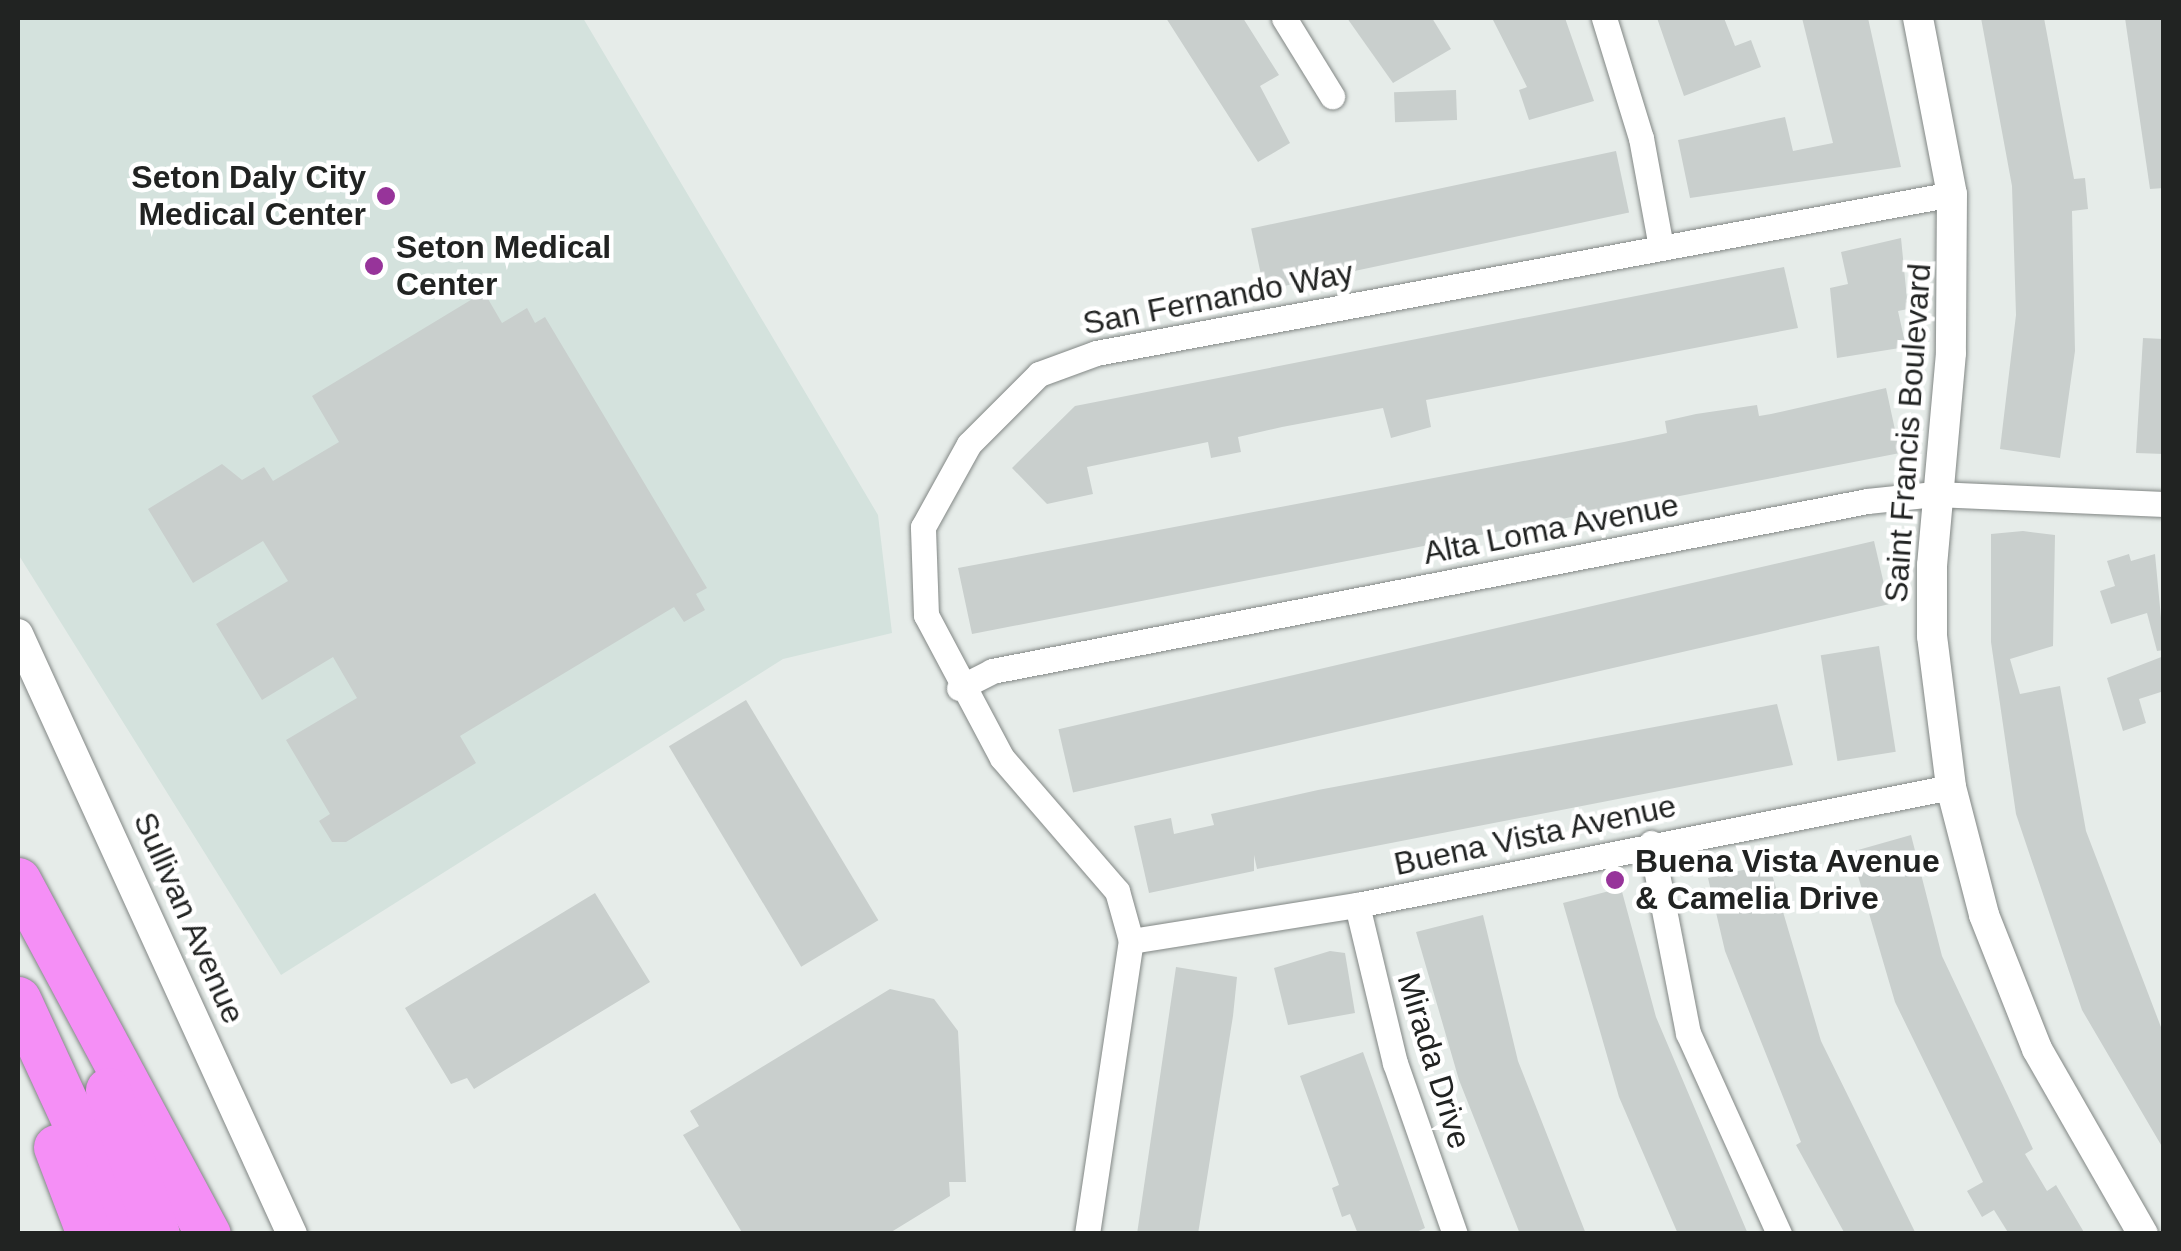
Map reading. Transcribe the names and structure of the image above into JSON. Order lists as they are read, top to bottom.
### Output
{
  "streets": {
    "street": [
      "San Fernando Way",
      "Saint Francis Boulevard",
      "Alta Loma Avenue",
      "Buena Vista Avenue",
      "Sullivan Avenue",
      "Mirada Drive"
    ]
  },
  "crossings": [
    ["San Fernando Way", "Saint Francis Boulevard"],
    ["San Fernando Way", "Alta Loma Avenue"],
    ["San Fernando Way", "Buena Vista Avenue"],
    ["Saint Francis Boulevard", "Alta Loma Avenue"],
    ["Saint Francis Boulevard", "Buena Vista Avenue"],
    ["Buena Vista Avenue", "Mirada Drive"]
  ],
  "places": ["Seton Daly City Medical Center", "Seton Medical Center", "Buena Vista Avenue & Camelia Drive"]
}
